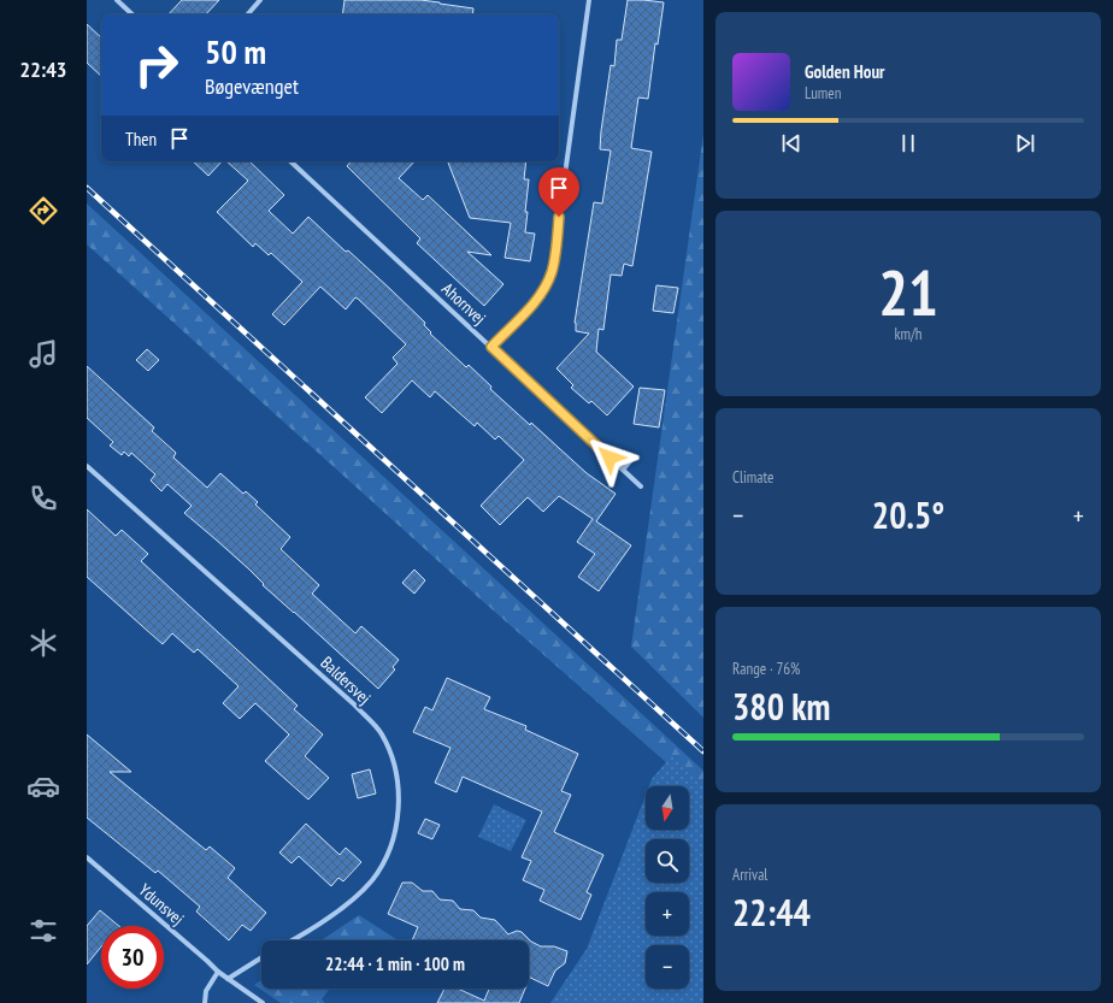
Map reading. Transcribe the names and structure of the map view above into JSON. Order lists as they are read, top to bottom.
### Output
{
  "streets": {
    "street": ["Ahornvej", "Baldersvej", "Ydunsvej"]
  },
  "north": "bottom",
  "page": {
    "tabs": "22:43",
    "turn": ["50 m", "Bøgevænget"],
    "song": ["Golden Hour", "Lumen"],
    "then": "Then",
    "tile": [
      ["21", "km/h"],
      "Climate",
      ["Range · 76%", "380 km"],
      ["Arrival", "22:44"]
    ],
    "heat": ["−", "20.5°", "+"],
    "map_buttons": ["+", "−"],
    "limit": "30",
    "trip": "22:44 · 1 min · 100 m"
  }
}
